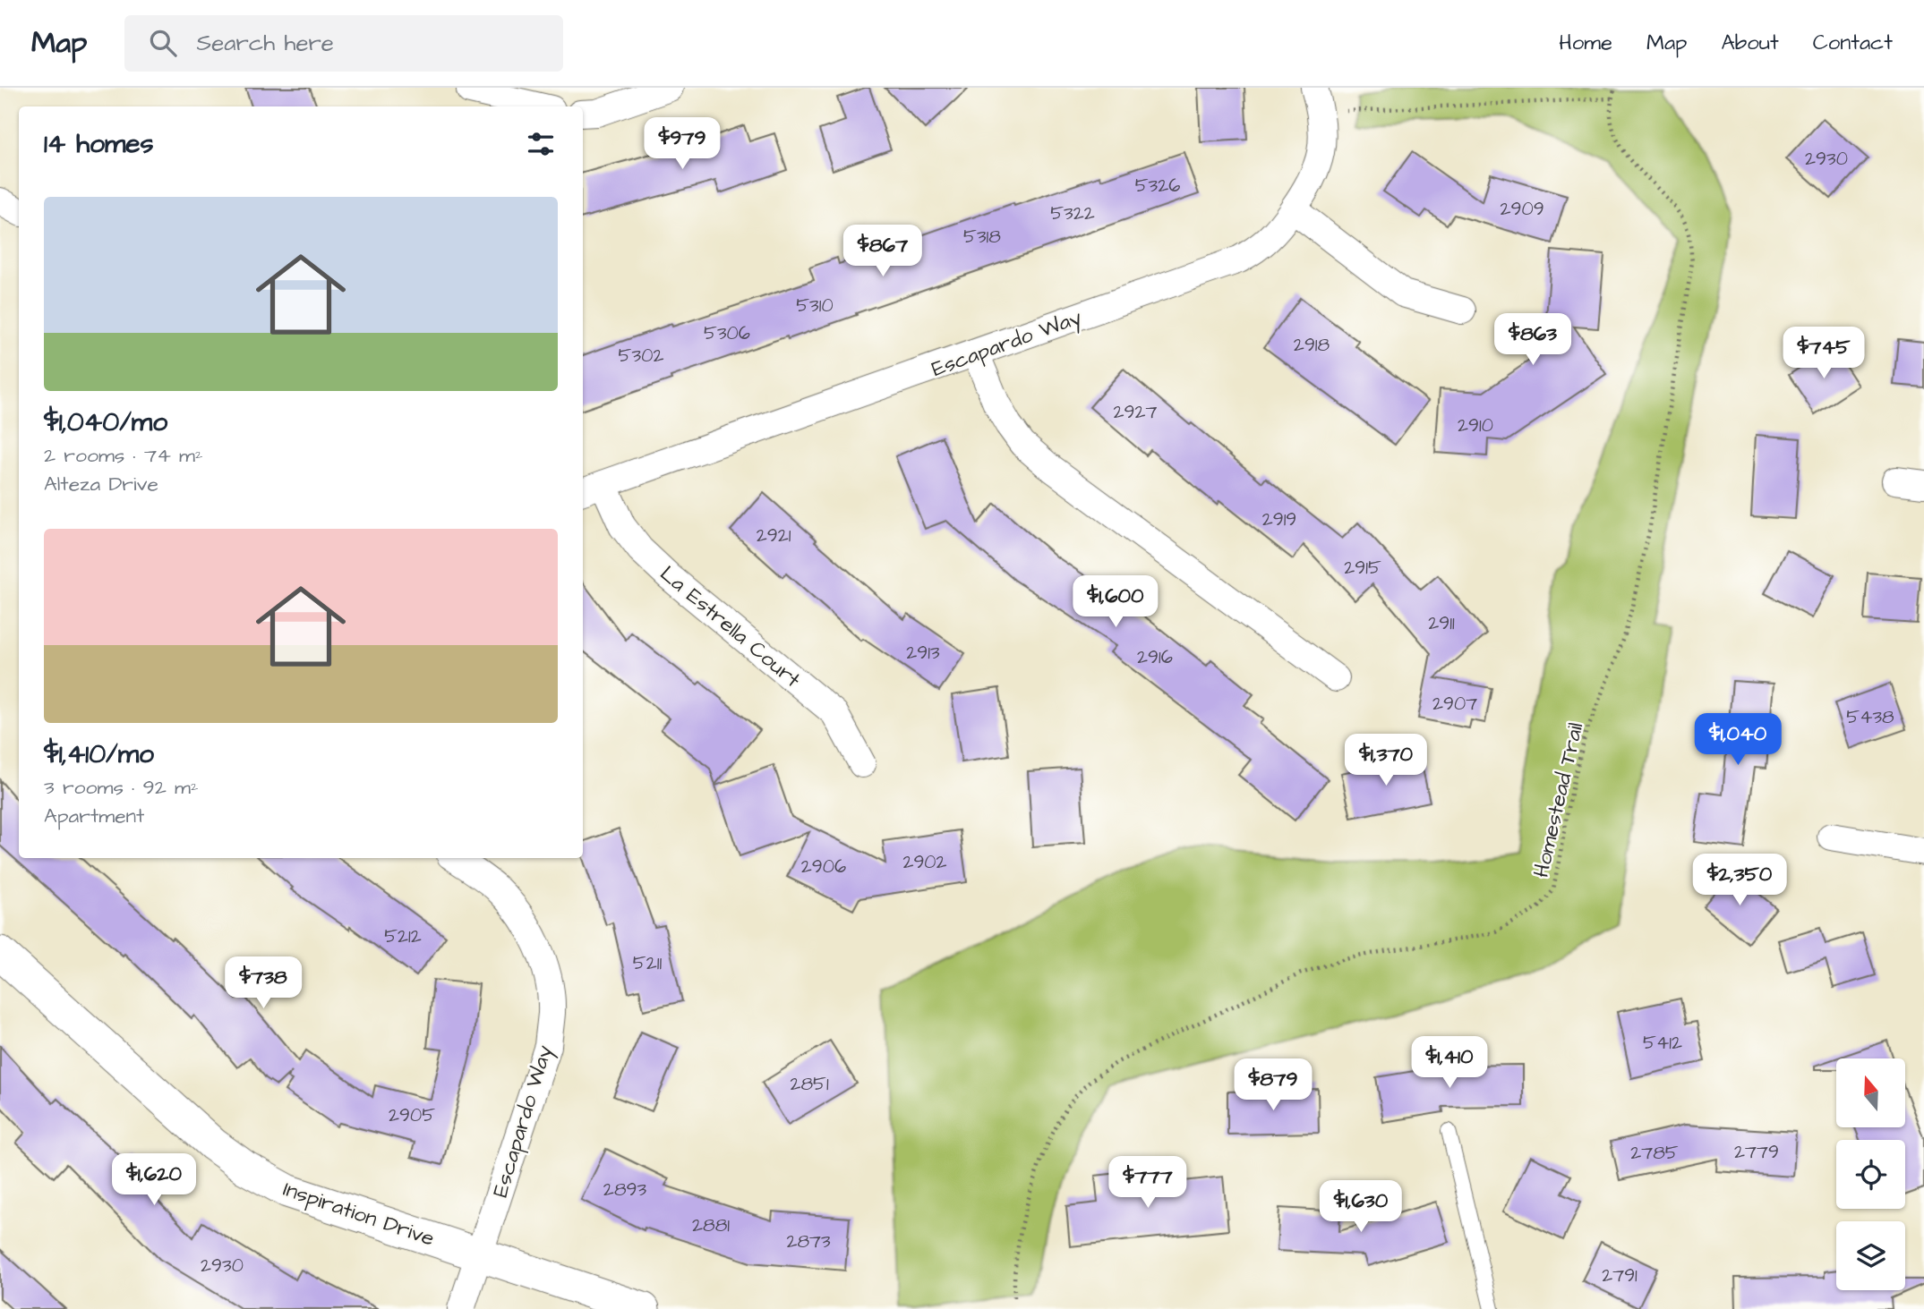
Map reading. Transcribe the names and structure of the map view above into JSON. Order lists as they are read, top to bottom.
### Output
{
  "streets": {
    "street": ["Escapardo Way", "La Estrella Court", "Inspiration Drive"],
    "path": ["Homestead Trail"]
  },
  "crossings": [
    ["Escapardo Way", "La Estrella Court"],
    ["Escapardo Way", "Inspiration Drive"]
  ],
  "house_numbers": [
    "2930",
    "5326",
    "2909",
    "5322",
    "5318",
    "5310",
    "5306",
    "2918",
    "5302",
    "2927",
    "2910",
    "2919",
    "2921",
    "2915",
    "2911",
    "2913",
    "2916",
    "2907",
    "5438",
    "2902",
    "2906",
    "5212",
    "5211",
    "5412",
    "2851",
    "2905",
    "2779",
    "2785",
    "2893",
    "2881",
    "2873",
    "2930",
    "2791"
  ],
  "north": "top",
  "page": {
    "header": "Map",
    "search": "Search here",
    "nav": [
      "Home",
      "Map",
      "About",
      "Contact"
    ],
    "heading": "14 homes",
    "price": [
      "$979",
      "$867",
      "$863",
      "$745",
      "$1,600",
      "$1,040",
      "$1,370",
      "$2,350",
      "$738",
      "$1,410",
      "$879",
      "$1,620",
      "$777",
      "$1,630"
    ],
    "list": [
      {
        "name": "$1,040/mo",
        "note": "2 rooms · 74 m² · Alteza Drive"
      },
      {
        "name": "$1,410/mo",
        "note": "3 rooms · 92 m² · Apartment"
      }
    ]
  }
}
